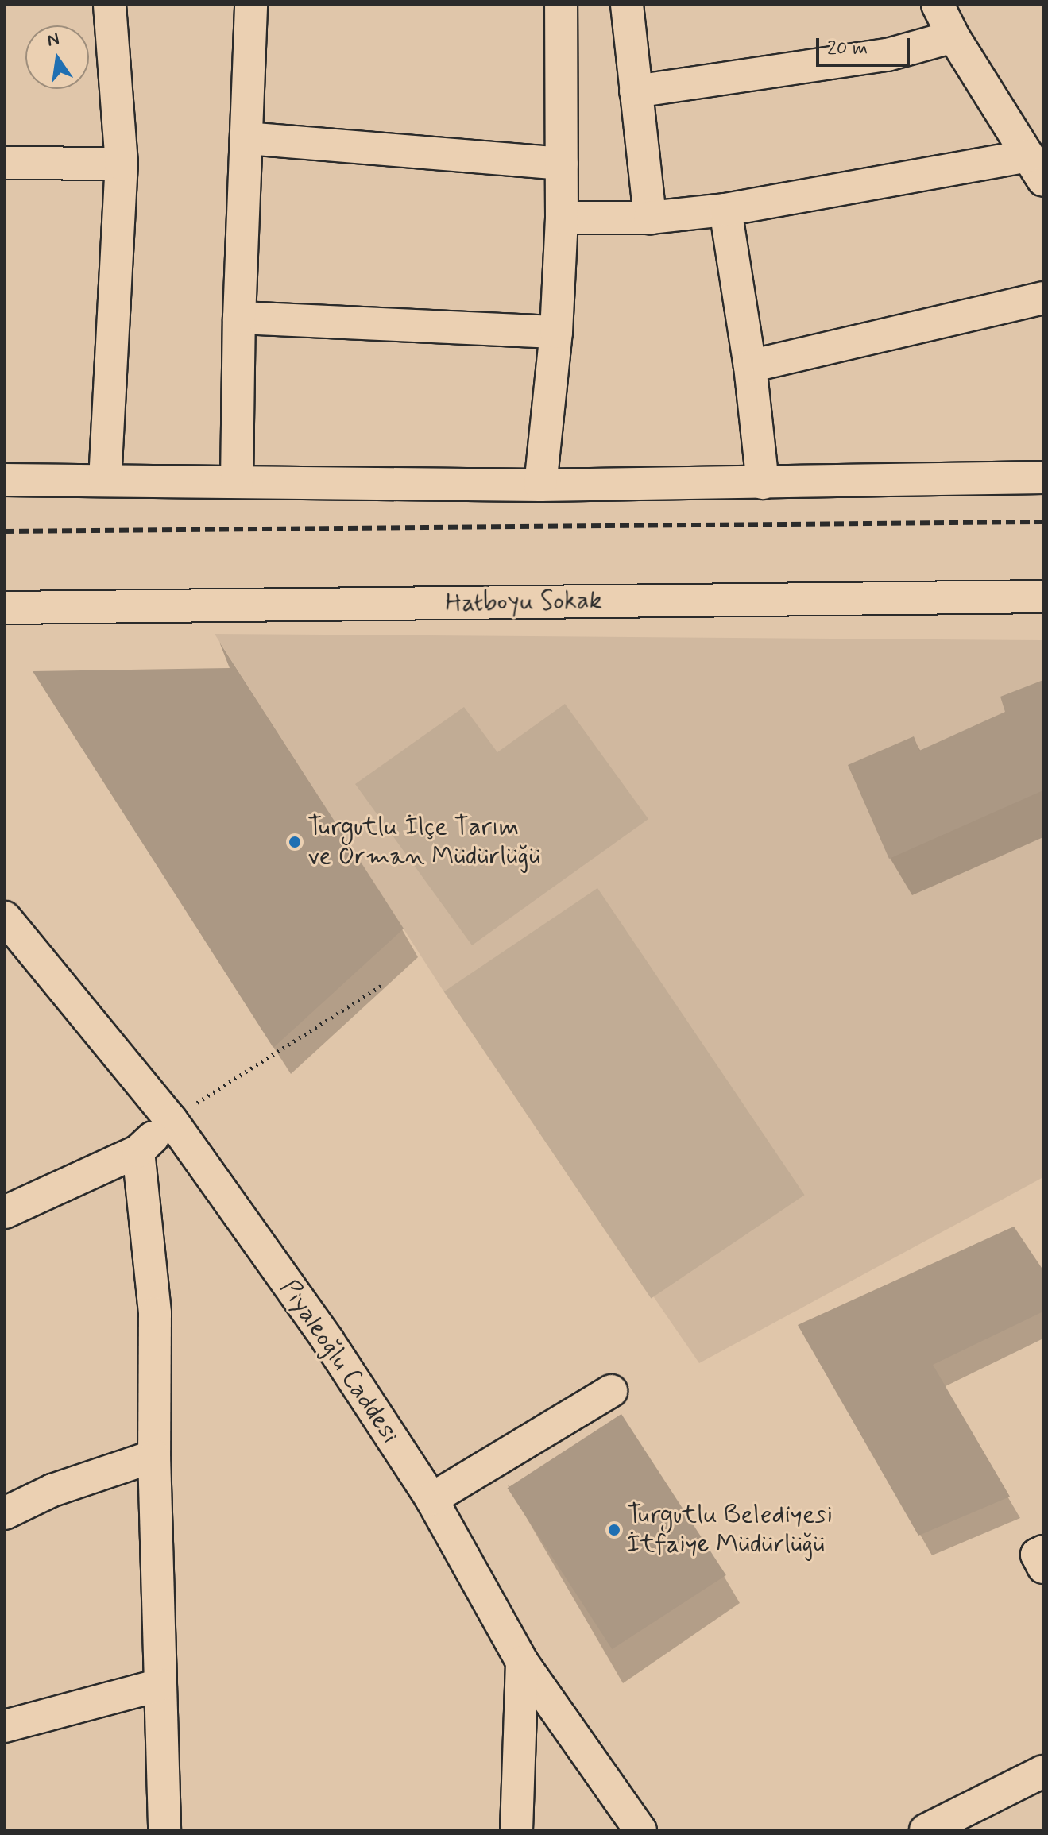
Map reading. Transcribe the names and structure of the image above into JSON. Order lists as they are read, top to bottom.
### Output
{
  "streets": {
    "street": ["Hatboyu Sokak", "Piyaleoğlu Caddesi"]
  },
  "places": ["Turgutlu İlçe Tarım ve Orman Müdürlüğü", "Turgutlu Belediyesi İtfaiye Müdürlüğü"],
  "scale_bar": "20 m",
  "north": "top"
}
